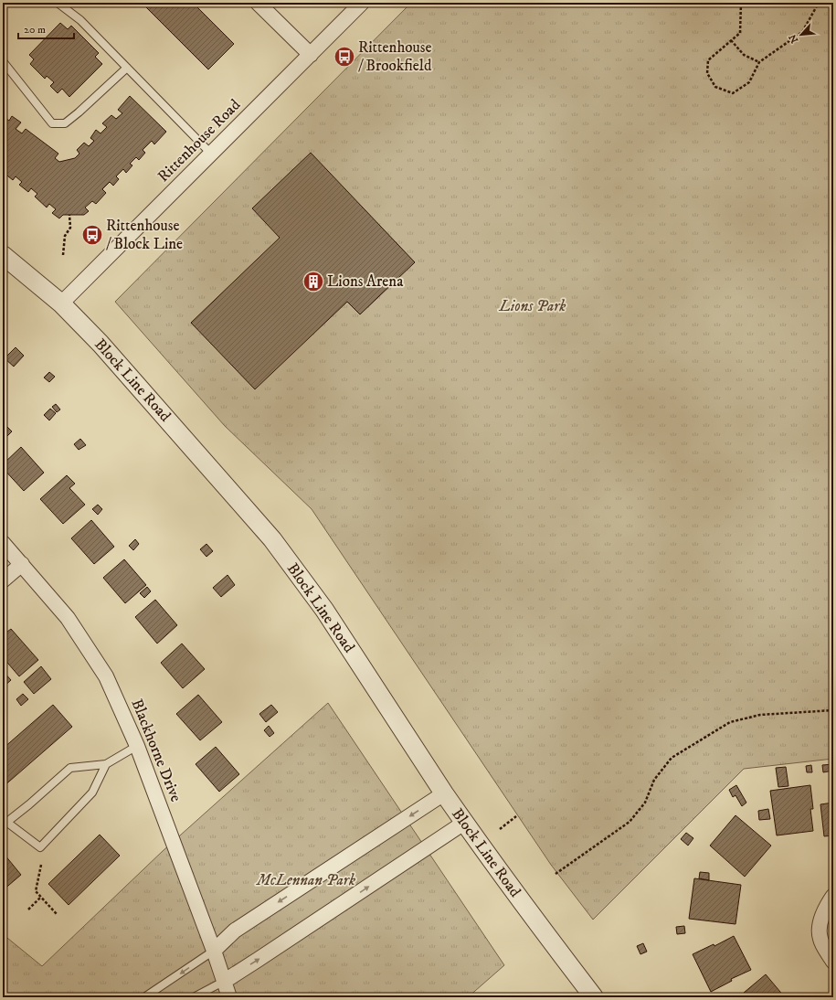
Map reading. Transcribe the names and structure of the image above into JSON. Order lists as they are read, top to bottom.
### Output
{
  "streets": {
    "street": ["Rittenhouse Road", "Block Line Road", "Blackhorne Drive"]
  },
  "crossings": [
    ["Rittenhouse Road", "Block Line Road"]
  ],
  "parks": ["Lions Park", "McLennan Park"],
  "places": {
    "bus stop": ["Rittenhouse / Brookfield", "Rittenhouse / Block Line"],
    "building": ["Lions Arena"]
  },
  "scale_bar": "20 m",
  "north": "bottom left"
}
